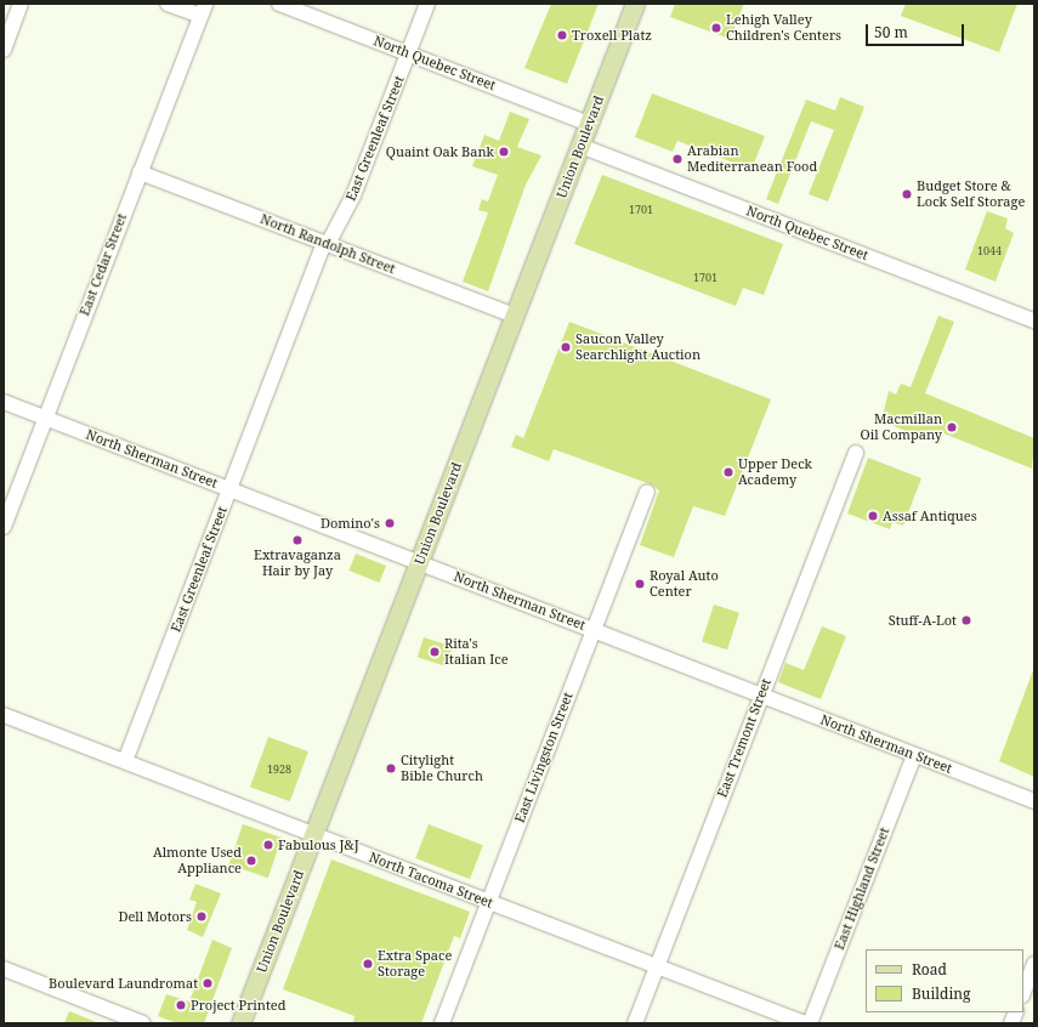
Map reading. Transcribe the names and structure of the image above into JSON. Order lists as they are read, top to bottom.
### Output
{
  "streets": {
    "main road": ["Union Boulevard"],
    "street": [
      "North Quebec Street",
      "East Greenleaf Street",
      "North Randolph Street",
      "East Cedar Street",
      "North Sherman Street",
      "East Tremont Street",
      "East Livingston Street",
      "North Tacoma Street",
      "East Highland Street"
    ]
  },
  "crossings": [
    ["North Quebec Street", "East Greenleaf Street"],
    ["North Quebec Street", "Union Boulevard"],
    ["East Greenleaf Street", "North Randolph Street"],
    ["East Greenleaf Street", "North Sherman Street"],
    ["East Greenleaf Street", "North Tacoma Street"],
    ["Union Boulevard", "North Randolph Street"],
    ["Union Boulevard", "North Sherman Street"],
    ["Union Boulevard", "North Tacoma Street"],
    ["North Randolph Street", "East Cedar Street"],
    ["East Cedar Street", "North Sherman Street"],
    ["North Sherman Street", "East Tremont Street"],
    ["North Sherman Street", "East Livingston Street"],
    ["North Sherman Street", "East Highland Street"],
    ["East Tremont Street", "North Tacoma Street"],
    ["East Livingston Street", "North Tacoma Street"]
  ],
  "places": [
    "Lehigh Valley Children's Centers",
    "Troxell Platz",
    "Quaint Oak Bank",
    "Arabian Mediterranean Food",
    "Budget Store & Lock Self Storage",
    "Saucon Valley Searchlight Auction",
    "Macmillan Oil Company",
    "Upper Deck Academy",
    "Assaf Antiques",
    "Domino's",
    "Extravaganza Hair by Jay",
    "Royal Auto Center",
    "Stuff-A-Lot",
    "Rita's Italian Ice",
    "Citylight Bible Church",
    "Fabulous J&J",
    "Almonte Used Appliance",
    "Dell Motors",
    "Extra Space Storage",
    "Boulevard Laundromat",
    "Project Printed"
  ],
  "house_numbers": [
    "1701",
    "1044",
    "1701",
    "1928"
  ],
  "legend": ["Road", "Building"],
  "scale_bar": "50 m"
}
